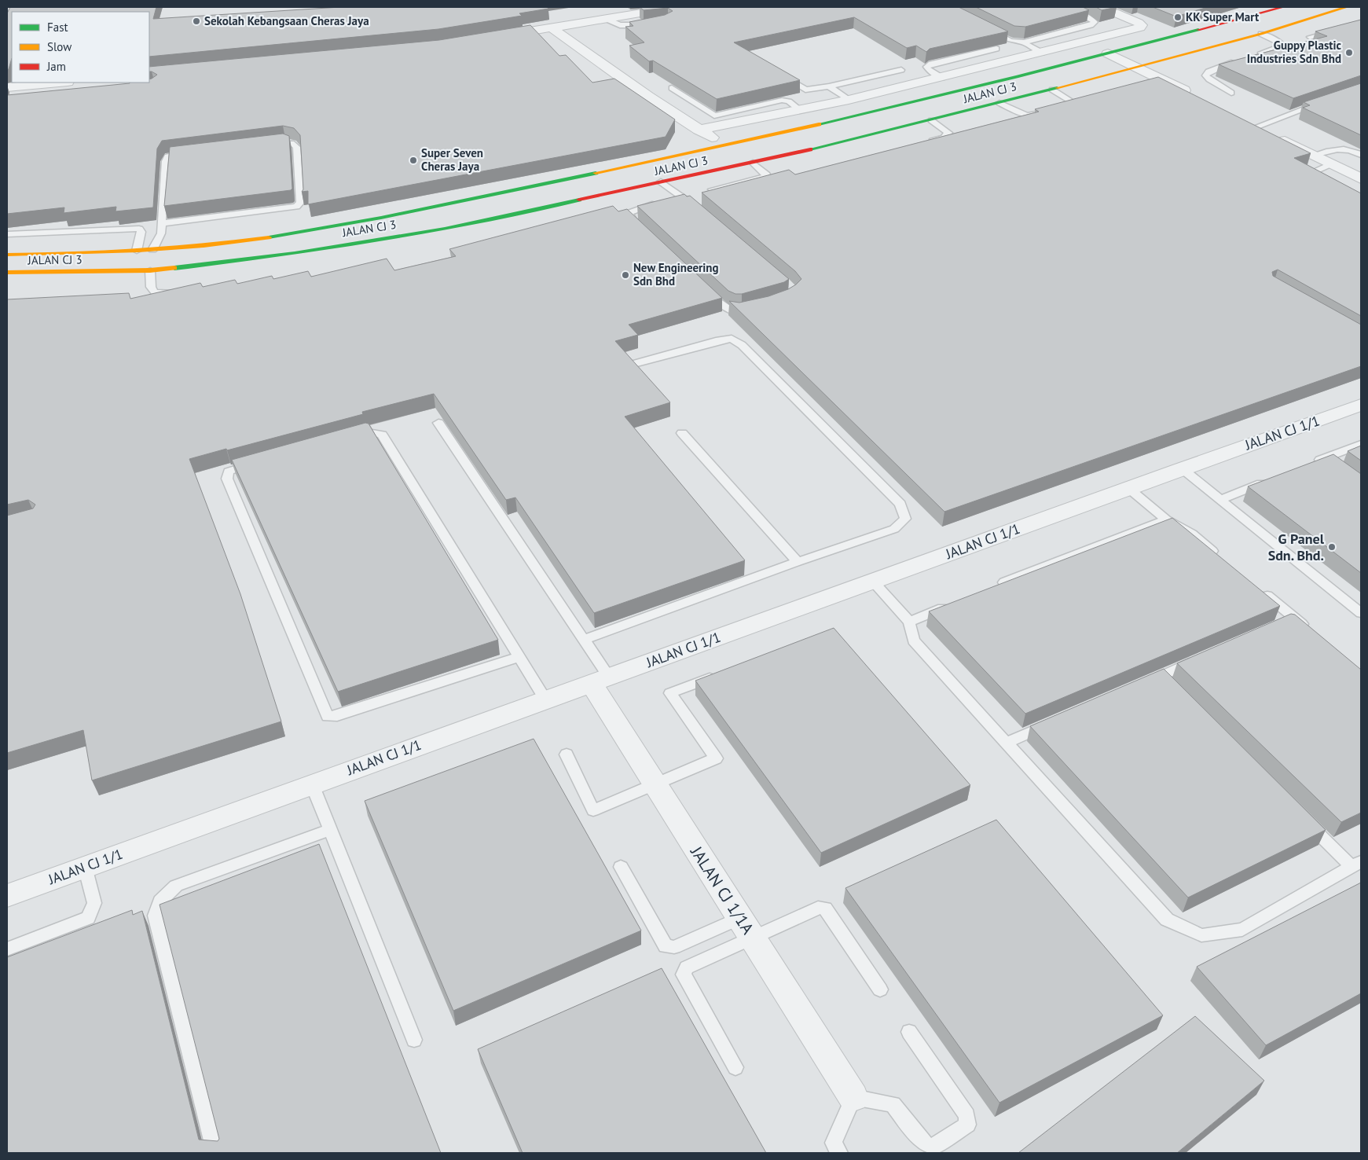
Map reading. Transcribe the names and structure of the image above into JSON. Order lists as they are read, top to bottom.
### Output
{
  "streets": {
    "street": ["JALAN CJ 3", "JALAN CJ 1/1", "JALAN CJ 1/1A"]
  },
  "crossings": [
    ["JALAN CJ 1/1", "JALAN CJ 1/1A"]
  ],
  "places": [
    "KK Super Mart",
    "Sekolah Kebangsaan Cheras Jaya",
    "Guppy Plastic Industries Sdn Bhd",
    "Super Seven Cheras Jaya",
    "New Engineering Sdn Bhd",
    "G Panel Sdn. Bhd."
  ],
  "legend": ["Fast", "Slow", "Jam"]
}
